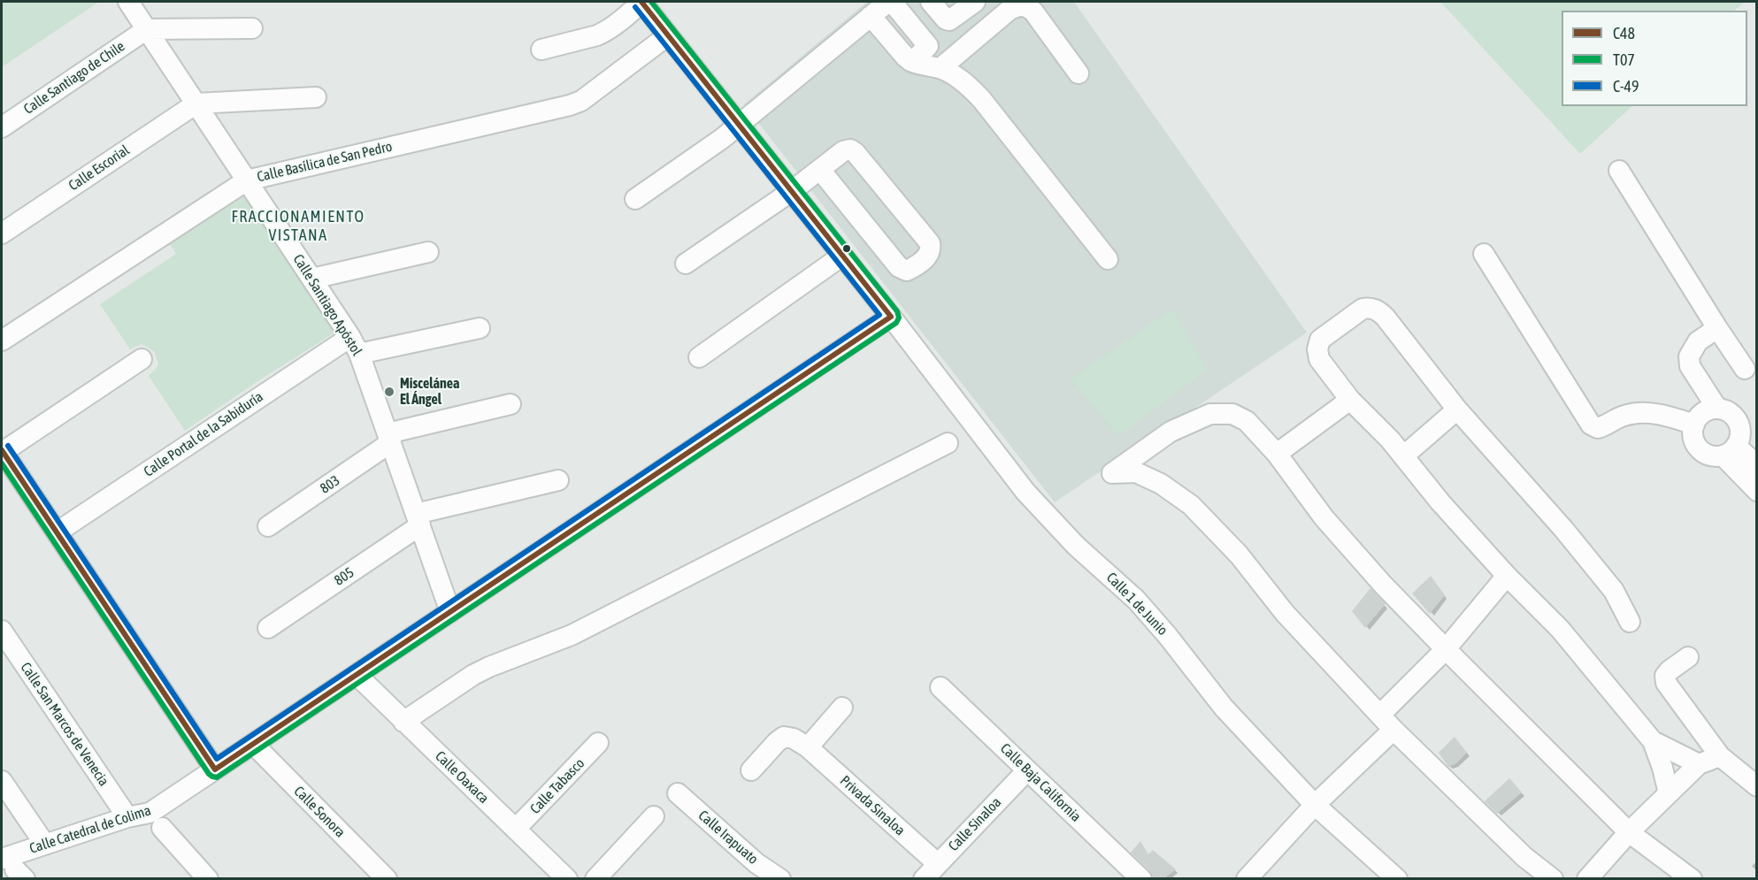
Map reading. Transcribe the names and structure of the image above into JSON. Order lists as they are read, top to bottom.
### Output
{
  "streets": {
    "street": [
      "Calle Santiago de Chile",
      "Calle Basílica de San Pedro",
      "Calle Escorial",
      "Calle Santiago Apóstol",
      "Calle Portal de la Sabiduría",
      "803",
      "805",
      "Calle 1 de Junio",
      "Calle San Marcos de Venecia",
      "Calle Oaxaca",
      "Calle Baja California",
      "Calle Tabasco",
      "Privada Sinaloa",
      "Calle Sonora",
      "Calle Sinaloa",
      "Calle Catedral de Colima",
      "Calle Irapuato"
    ]
  },
  "crossings": [
    ["Calle Santiago de Chile", "Calle Santiago Apóstol"],
    ["Calle Basílica de San Pedro", "Calle Santiago Apóstol"],
    ["Calle Basílica de San Pedro", "Calle 1 de Junio"],
    ["Calle Escorial", "Calle Santiago Apóstol"],
    ["Calle Santiago Apóstol", "Calle Portal de la Sabiduría"],
    ["Calle Santiago Apóstol", "803"],
    ["Calle Santiago Apóstol", "805"],
    ["Calle Santiago Apóstol", "Calle Catedral de Colima"],
    ["Calle 1 de Junio", "Calle Catedral de Colima"],
    ["Calle San Marcos de Venecia", "Calle Catedral de Colima"],
    ["Calle Oaxaca", "Calle Tabasco"],
    ["Calle Oaxaca", "Calle Catedral de Colima"],
    ["Calle Baja California", "Calle Sinaloa"],
    ["Privada Sinaloa", "Calle Sinaloa"],
    ["Calle Sonora", "Calle Catedral de Colima"]
  ],
  "districts": ["FRACCIONAMIENTO VISTANA"],
  "places": ["Miscelánea El Ángel"],
  "lines": ["transit line C48", "transit line T07", "transit line C-49"],
  "legend": ["C48", "T07", "C-49"]
}
